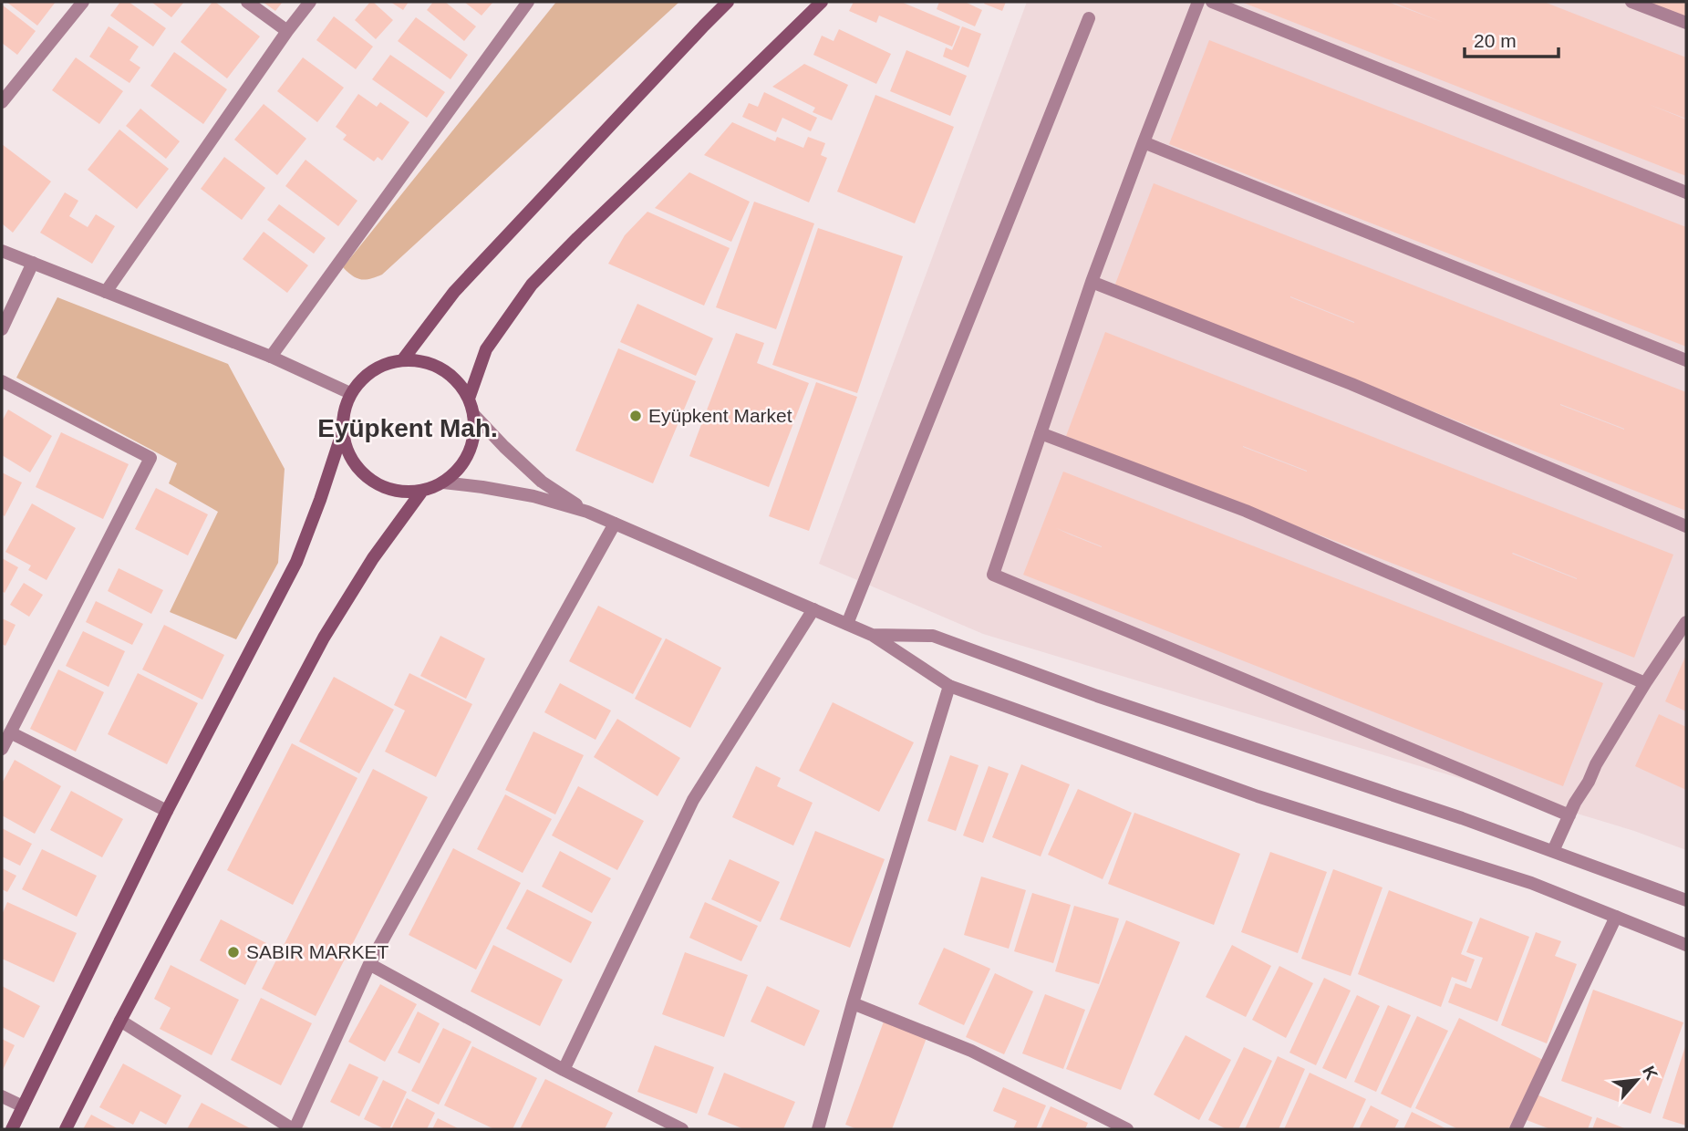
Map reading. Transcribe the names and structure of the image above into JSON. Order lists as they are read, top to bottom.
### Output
{
  "districts": ["Eyüpkent Mah."],
  "places": ["Eyüpkent Market", "SABIR MARKET"],
  "scale_bar": "20 m",
  "north": "top right"
}
